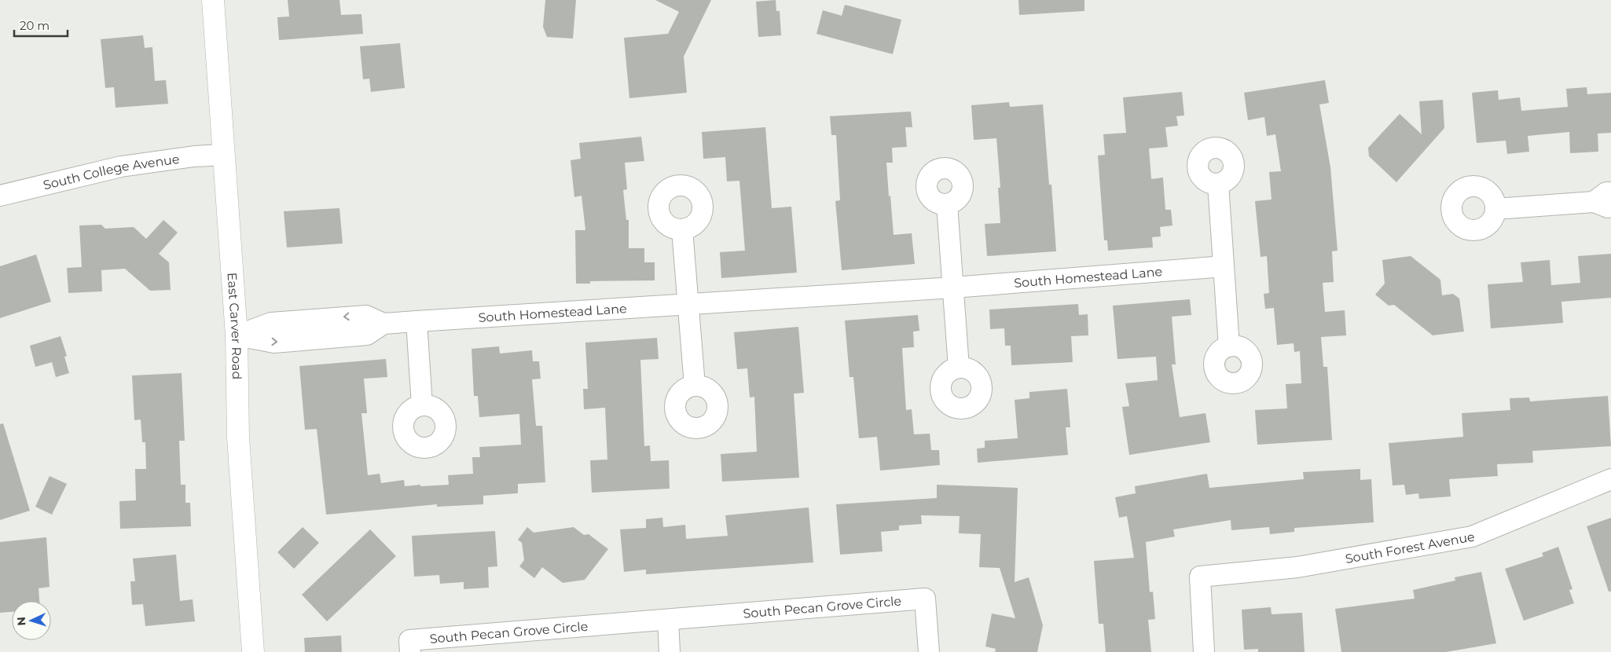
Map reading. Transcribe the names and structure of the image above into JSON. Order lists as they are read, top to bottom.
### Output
{
  "streets": {
    "street": [
      "South College Avenue",
      "South Homestead Lane",
      "East Carver Road",
      "South Forest Avenue",
      "South Pecan Grove Circle"
    ]
  },
  "crossings": [
    ["South College Avenue", "East Carver Road"],
    ["South Homestead Lane", "East Carver Road"]
  ],
  "scale_bar": "20 m",
  "north": "left"
}
